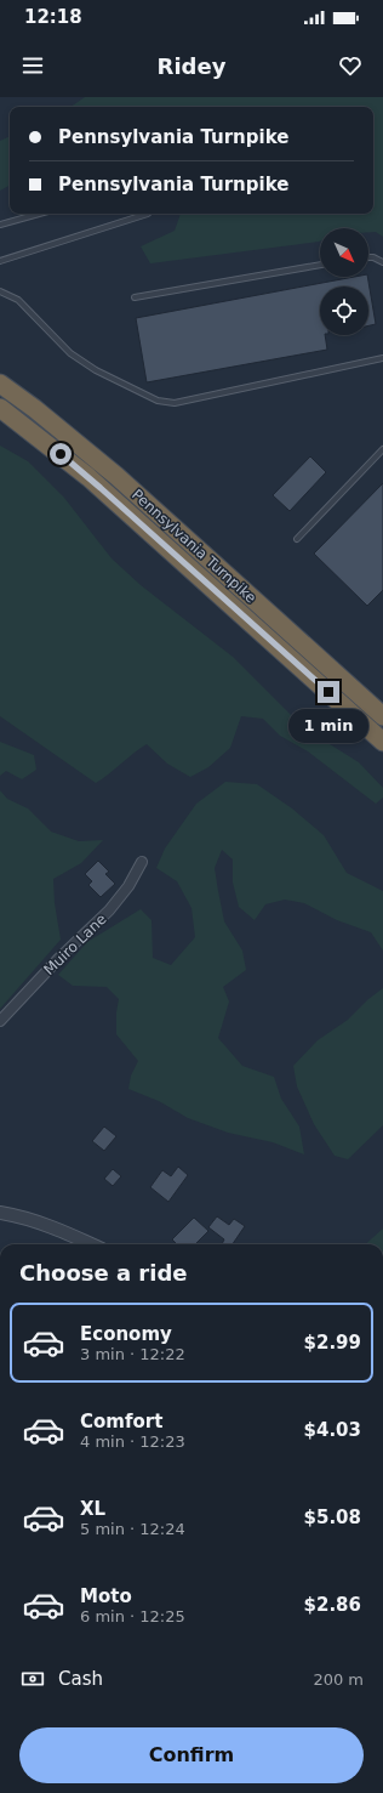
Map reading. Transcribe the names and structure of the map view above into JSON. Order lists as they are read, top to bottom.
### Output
{
  "streets": {
    "highway": ["Pennsylvania Turnpike"],
    "street": ["Muiro Lane"]
  },
  "north": "bottom right",
  "page": {
    "status": "12:18",
    "header": "Ridey",
    "banner": ["Pennsylvania Turnpike", "Pennsylvania Turnpike"],
    "bubble": "1 min",
    "heading": "Choose a ride",
    "list": [
      {
        "name": "Economy",
        "note": "3 min · 12:22",
        "value": "$2.99"
      },
      {
        "name": "Comfort",
        "note": "4 min · 12:23",
        "value": "$4.03"
      },
      {
        "name": "XL",
        "note": "5 min · 12:24",
        "value": "$5.08"
      },
      {
        "name": "Moto",
        "note": "6 min · 12:25",
        "value": "$2.86"
      }
    ],
    "pay": ["Cash", "200 m"],
    "buttons": "Confirm"
  }
}
